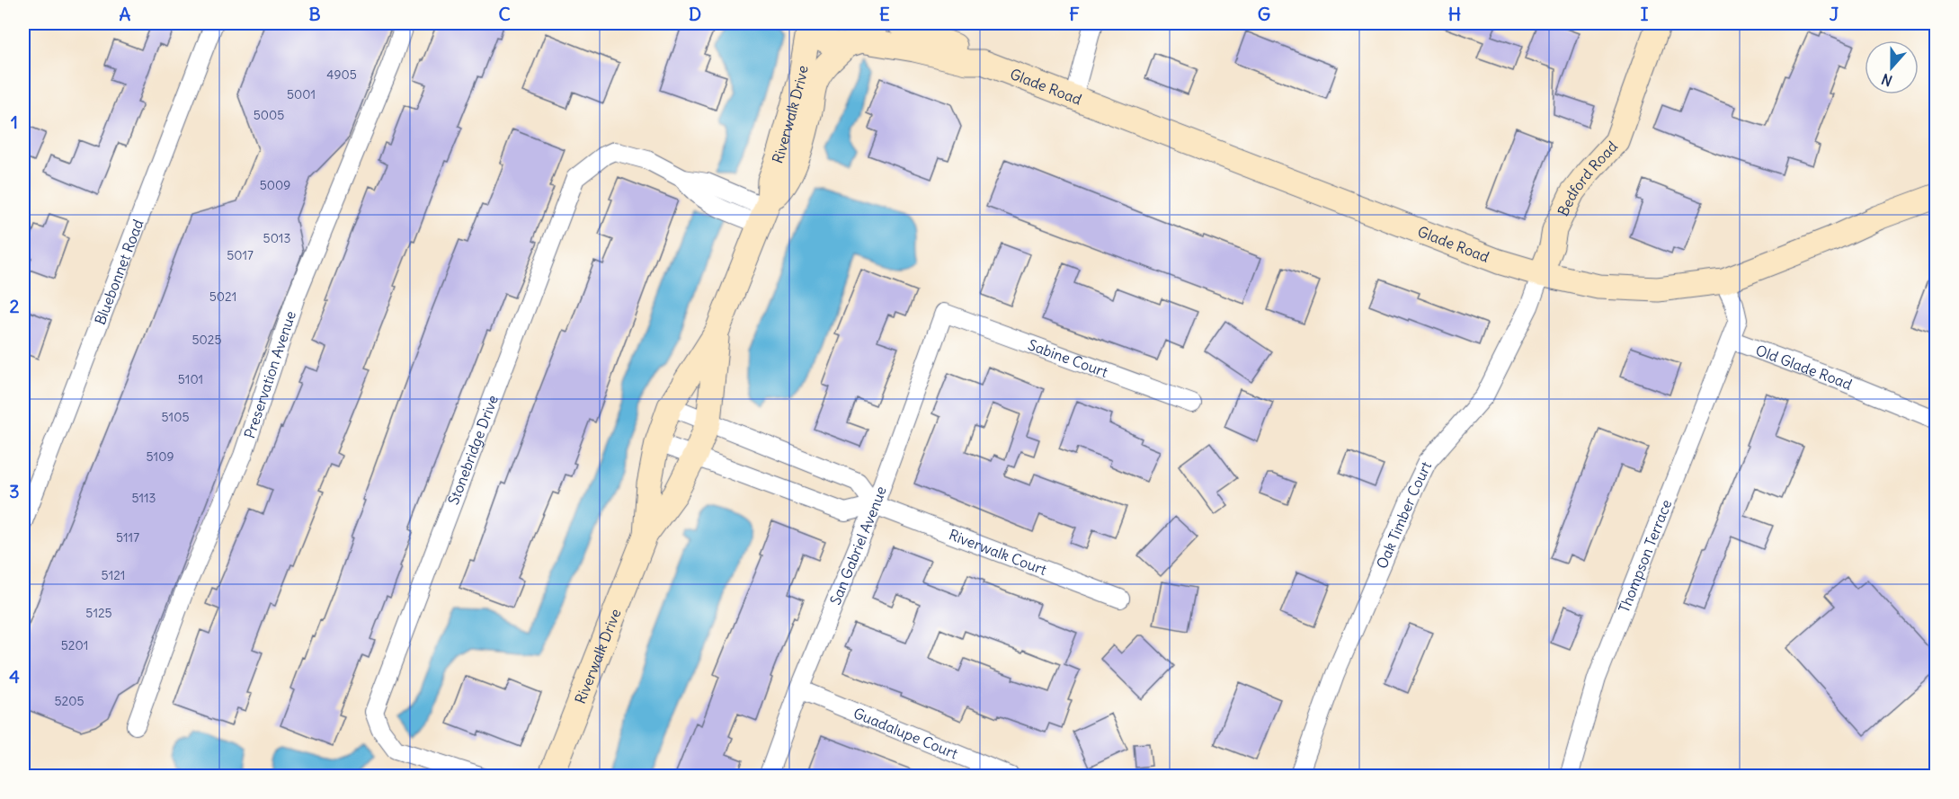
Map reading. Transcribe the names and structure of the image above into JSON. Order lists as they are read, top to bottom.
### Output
{
  "streets": {
    "street": [
      "Glade Road",
      "Riverwalk Drive",
      "Bedford Road",
      "Bluebonnet Road",
      "Sabine Court",
      "Old Glade Road",
      "Preservation Avenue",
      "Stonebridge Drive",
      "Oak Timber Court",
      "San Gabriel Avenue",
      "Riverwalk Court",
      "Thompson Terrace",
      "Guadalupe Court"
    ]
  },
  "crossings": [
    ["Glade Road", "Riverwalk Drive"],
    ["Glade Road", "Bedford Road"],
    ["Glade Road", "Oak Timber Court"],
    ["Riverwalk Drive", "Stonebridge Drive"],
    ["Bedford Road", "Oak Timber Court"],
    ["Sabine Court", "San Gabriel Avenue"],
    ["Old Glade Road", "Thompson Terrace"],
    ["San Gabriel Avenue", "Riverwalk Court"],
    ["San Gabriel Avenue", "Guadalupe Court"]
  ],
  "house_numbers": [
    "4905",
    "5001",
    "5005",
    "5009",
    "5013",
    "5017",
    "5021",
    "5025",
    "5101",
    "5105",
    "5109",
    "5113",
    "5117",
    "5121",
    "5125",
    "5201",
    "5205"
  ],
  "north": "bottom",
  "grid": {
    "columns": [
      "A",
      "B",
      "C",
      "D",
      "E",
      "F",
      "G",
      "H",
      "I",
      "J"
    ],
    "rows": [
      "1",
      "2",
      "3",
      "4"
    ]
  }
}
